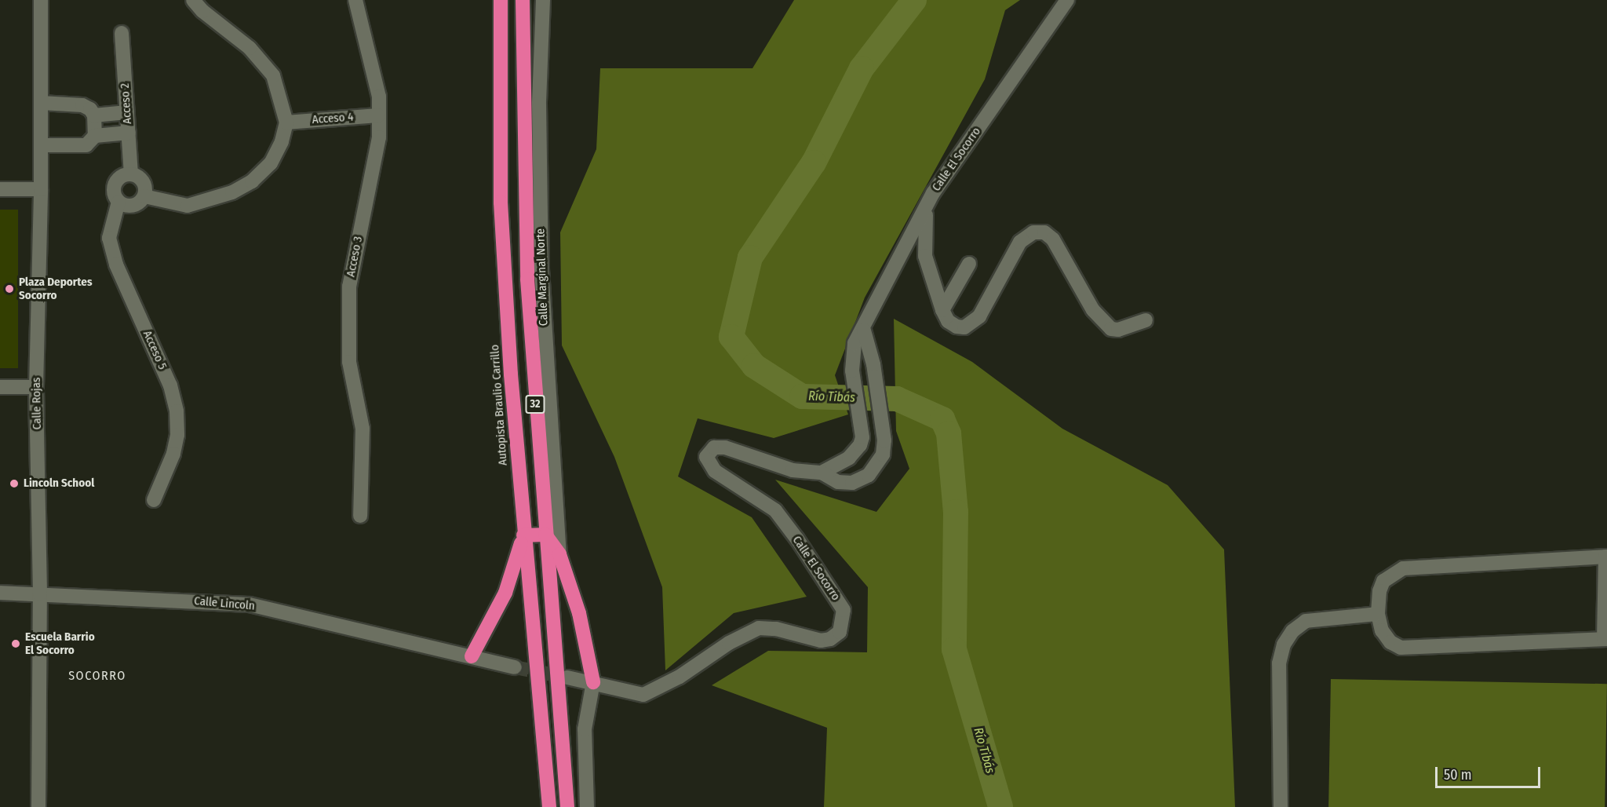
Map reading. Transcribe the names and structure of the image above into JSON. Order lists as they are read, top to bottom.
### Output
{
  "streets": {
    "highway": ["32", "Autopista Braulio Carrillo"],
    "street": [
      "Acceso 2",
      "Acceso 4",
      "Calle El Socorro",
      "Acceso 3",
      "Calle Marginal Norte",
      "Acceso 5",
      "Calle Rojas",
      "Calle Lincoln"
    ]
  },
  "crossings": [
    ["Acceso 2", "Acceso 5"],
    ["Acceso 4", "Acceso 3"],
    ["Calle Rojas", "Calle Lincoln"]
  ],
  "districts": ["SOCORRO"],
  "water": ["Río Tibás"],
  "places": ["Plaza Deportes Socorro", "Lincoln School", "Escuela Barrio El Socorro"],
  "scale_bar": "50 m"
}
